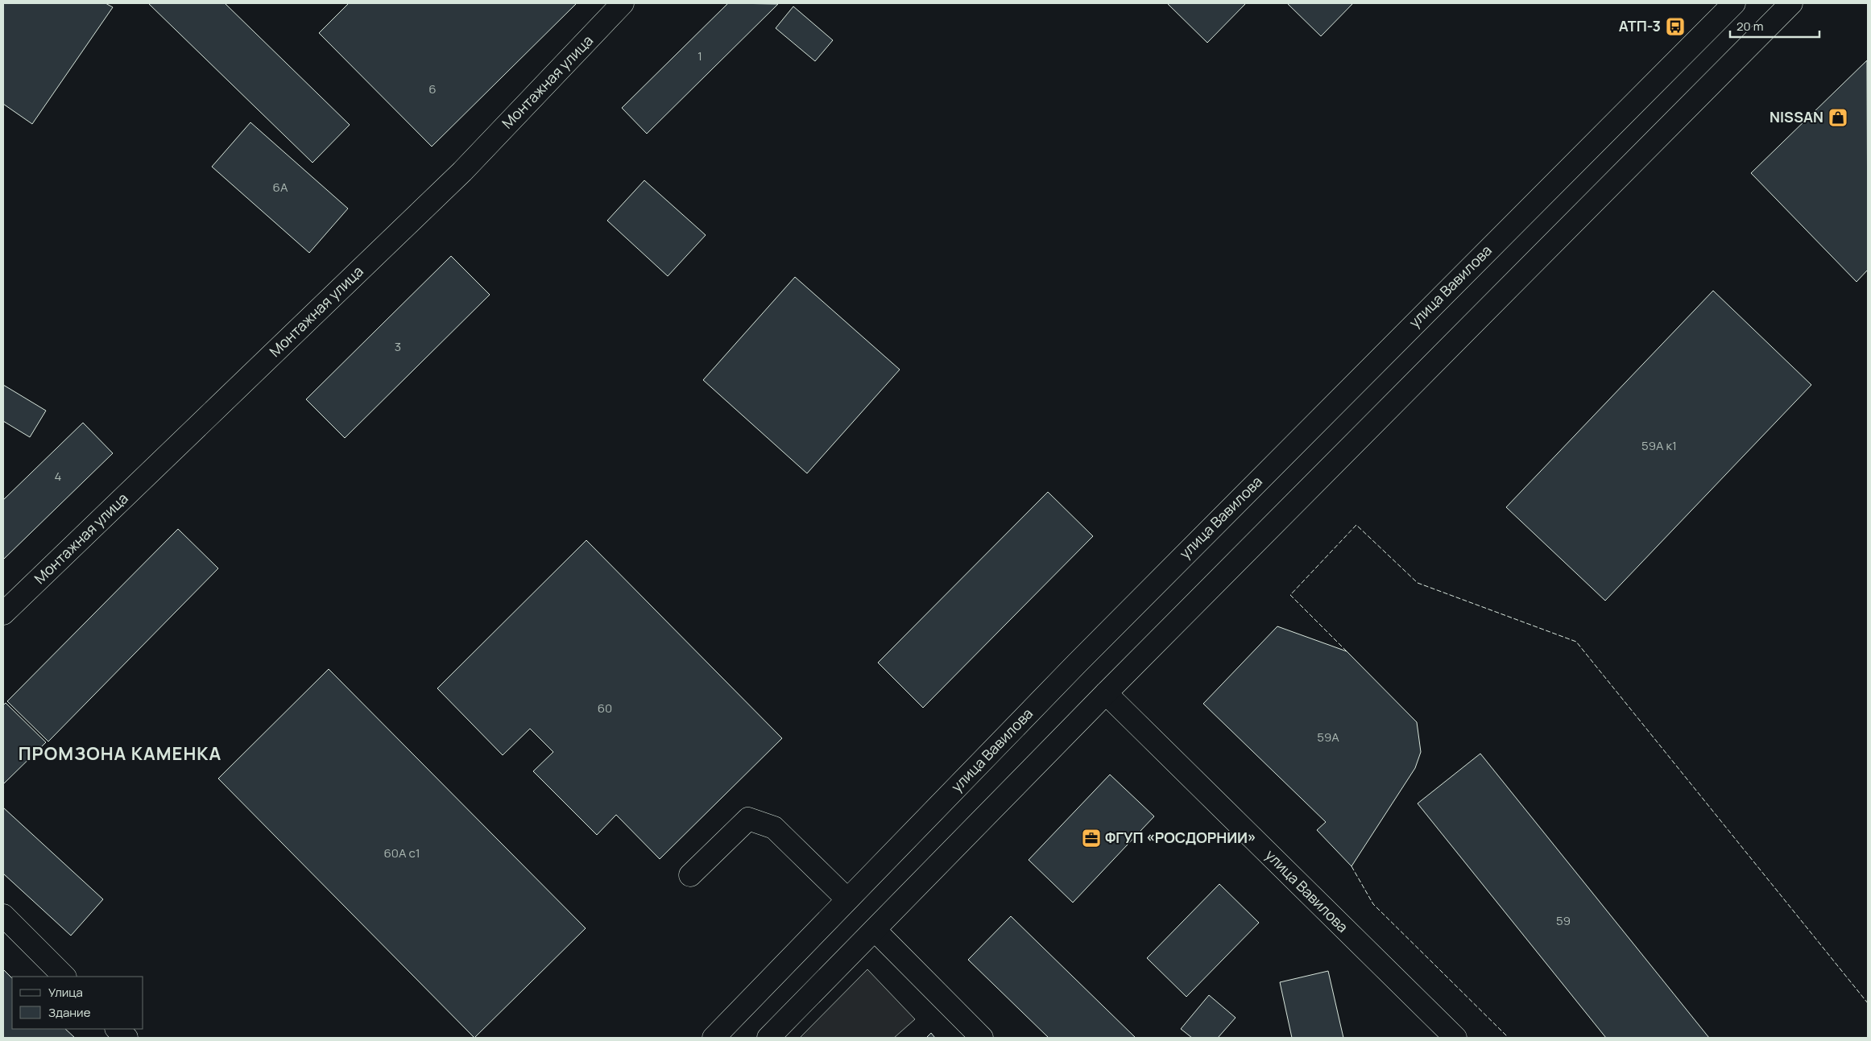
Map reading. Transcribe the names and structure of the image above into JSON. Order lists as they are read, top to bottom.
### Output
{
  "streets": {
    "main road": ["Монтажная улица", "улица Вавилова"]
  },
  "districts": ["ПРОМЗОНА КАМЕНКА"],
  "places": {
    "bus stop": ["АТП-3"],
    "shop": ["NISSAN"],
    "office": ["ФГУП «РОСДОРНИИ»"]
  },
  "house_numbers": [
    "1",
    "6",
    "6А",
    "3",
    "59А к1",
    "4",
    "60",
    "59А",
    "60А с1",
    "59"
  ],
  "legend": ["Улица", "Здание"],
  "scale_bar": "20 m"
}
